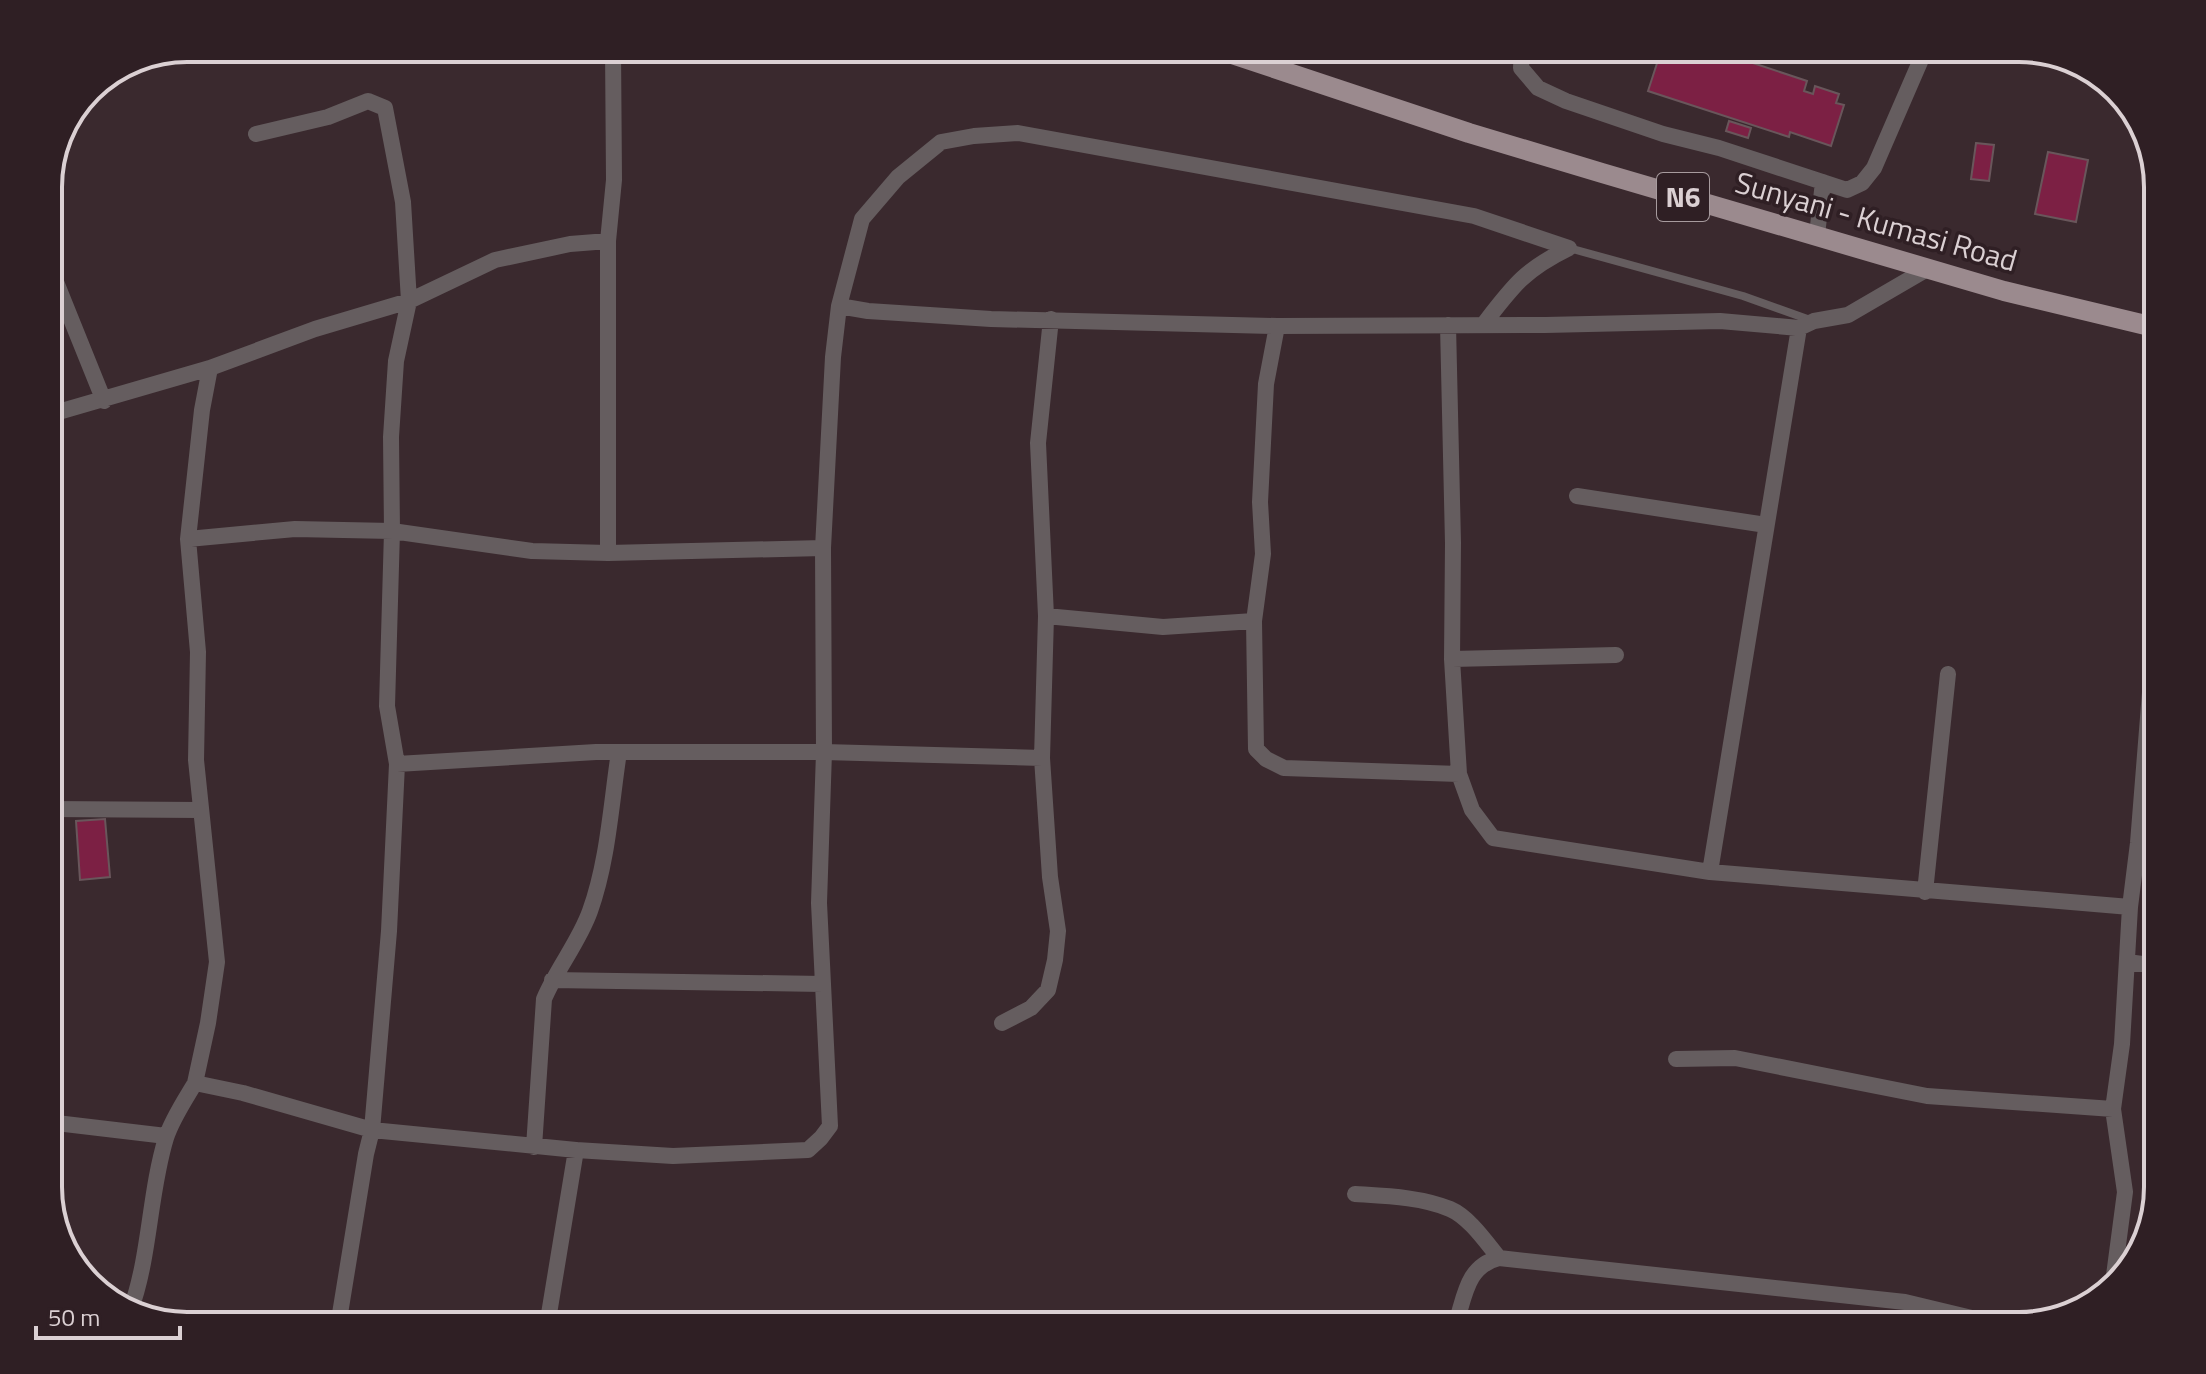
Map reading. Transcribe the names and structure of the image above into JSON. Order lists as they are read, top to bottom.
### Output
{
  "streets": {
    "main road": ["N6", "Sunyani - Kumasi Road"]
  },
  "scale_bar": "50 m"
}
